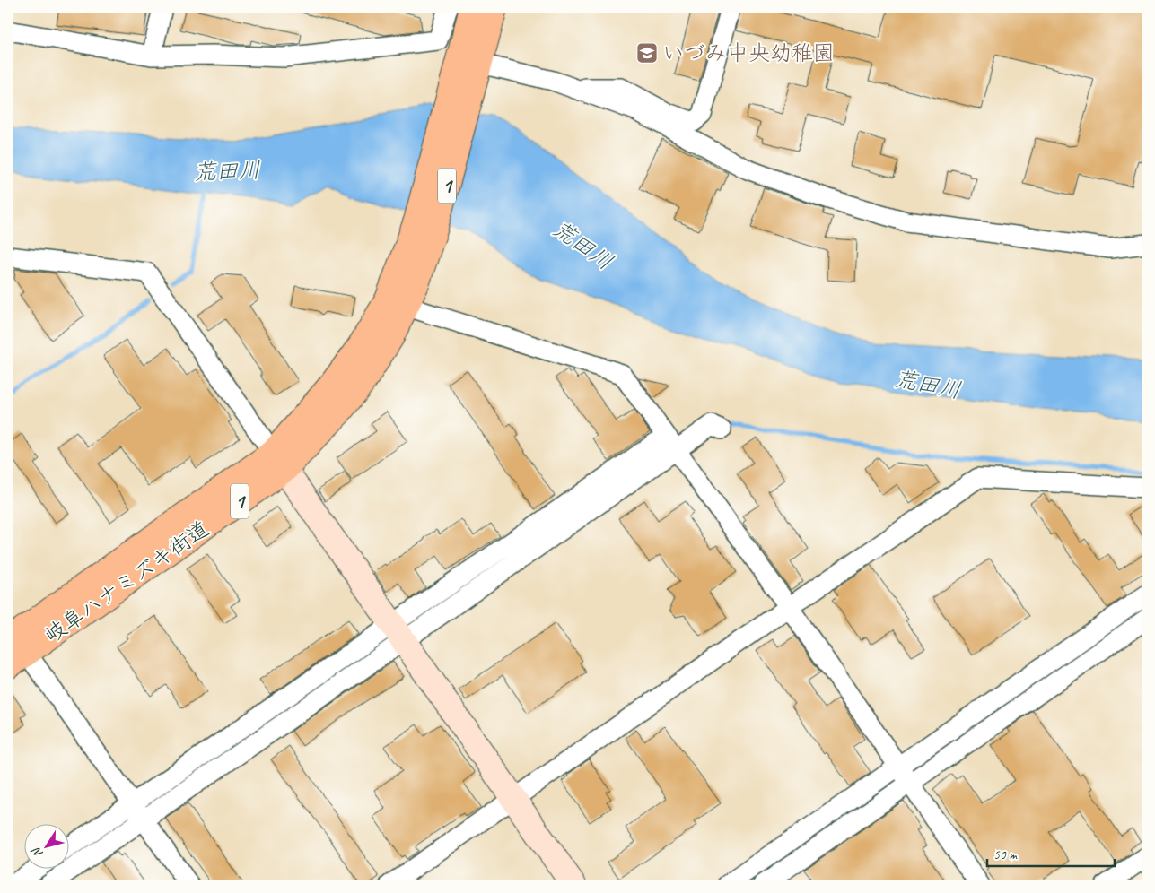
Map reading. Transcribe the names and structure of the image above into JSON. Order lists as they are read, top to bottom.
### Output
{
  "streets": {
    "main road": ["1", "岐阜ハナミズキ街道"]
  },
  "water": ["荒田川"],
  "places": {
    "school or university": ["いづみ中央幼稚園"]
  },
  "scale_bar": "50 m",
  "north": "bottom left"
}
